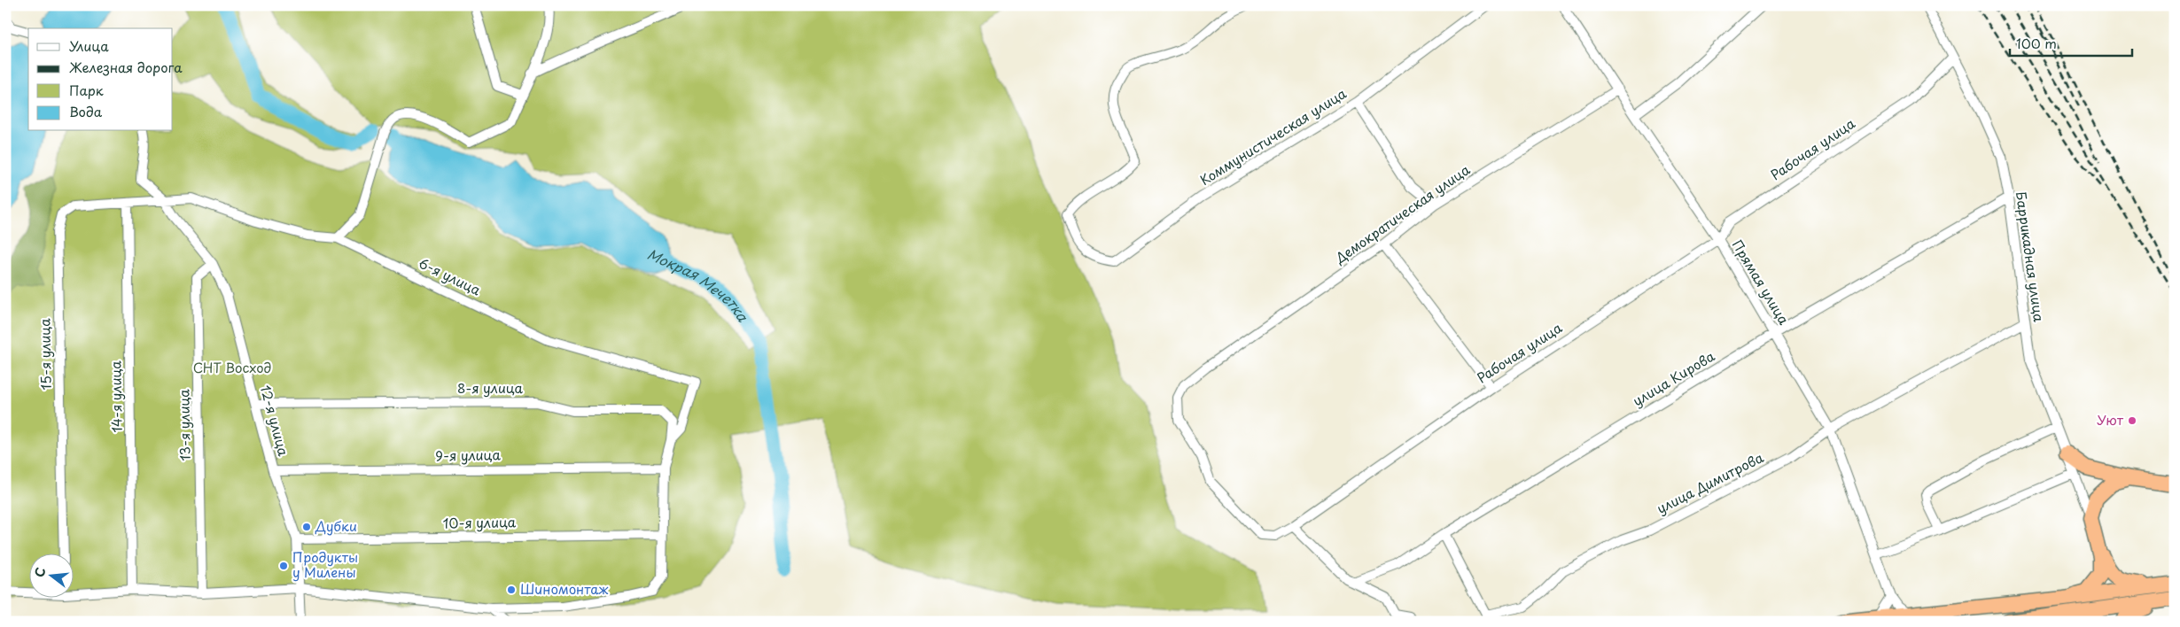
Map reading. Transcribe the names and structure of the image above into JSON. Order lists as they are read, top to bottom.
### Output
{
  "streets": {
    "street": [
      "Коммунистическая улица",
      "Рабочая улица",
      "Демократическая улица",
      "Баррикадная улица",
      "6-я улица",
      "Прямая улица",
      "15-я улица",
      "улица Кирова",
      "8-я улица",
      "14-я улица",
      "12-я улица",
      "13-я улица",
      "9-я улица",
      "улица Димитрова",
      "10-я улица"
    ]
  },
  "crossings": [
    ["Рабочая улица", "Демократическая улица"],
    ["Рабочая улица", "Баррикадная улица"],
    ["Рабочая улица", "Прямая улица"],
    ["Демократическая улица", "Прямая улица"],
    ["Баррикадная улица", "улица Кирова"],
    ["Баррикадная улица", "улица Димитрова"],
    ["6-я улица", "15-я улица"],
    ["6-я улица", "8-я улица"],
    ["6-я улица", "14-я улица"],
    ["6-я улица", "12-я улица"],
    ["Прямая улица", "улица Кирова"],
    ["Прямая улица", "улица Димитрова"],
    ["15-я улица", "14-я улица"],
    ["улица Кирова", "улица Димитрова"],
    ["8-я улица", "14-я улица"],
    ["8-я улица", "12-я улица"],
    ["8-я улица", "13-я улица"],
    ["8-я улица", "9-я улица"],
    ["8-я улица", "10-я улица"],
    ["12-я улица", "13-я улица"],
    ["12-я улица", "9-я улица"],
    ["12-я улица", "10-я улица"]
  ],
  "water": ["Мокрая Мечетка"],
  "parks": ["СНТ Восход"],
  "places": [
    "Уют",
    "Дубки",
    "Продукты у Милены",
    "Шиномонтаж"
  ],
  "legend": [
    "Улица",
    "Железная дорога",
    "Парк",
    "Вода"
  ],
  "scale_bar": "100 m",
  "north": "left"
}
